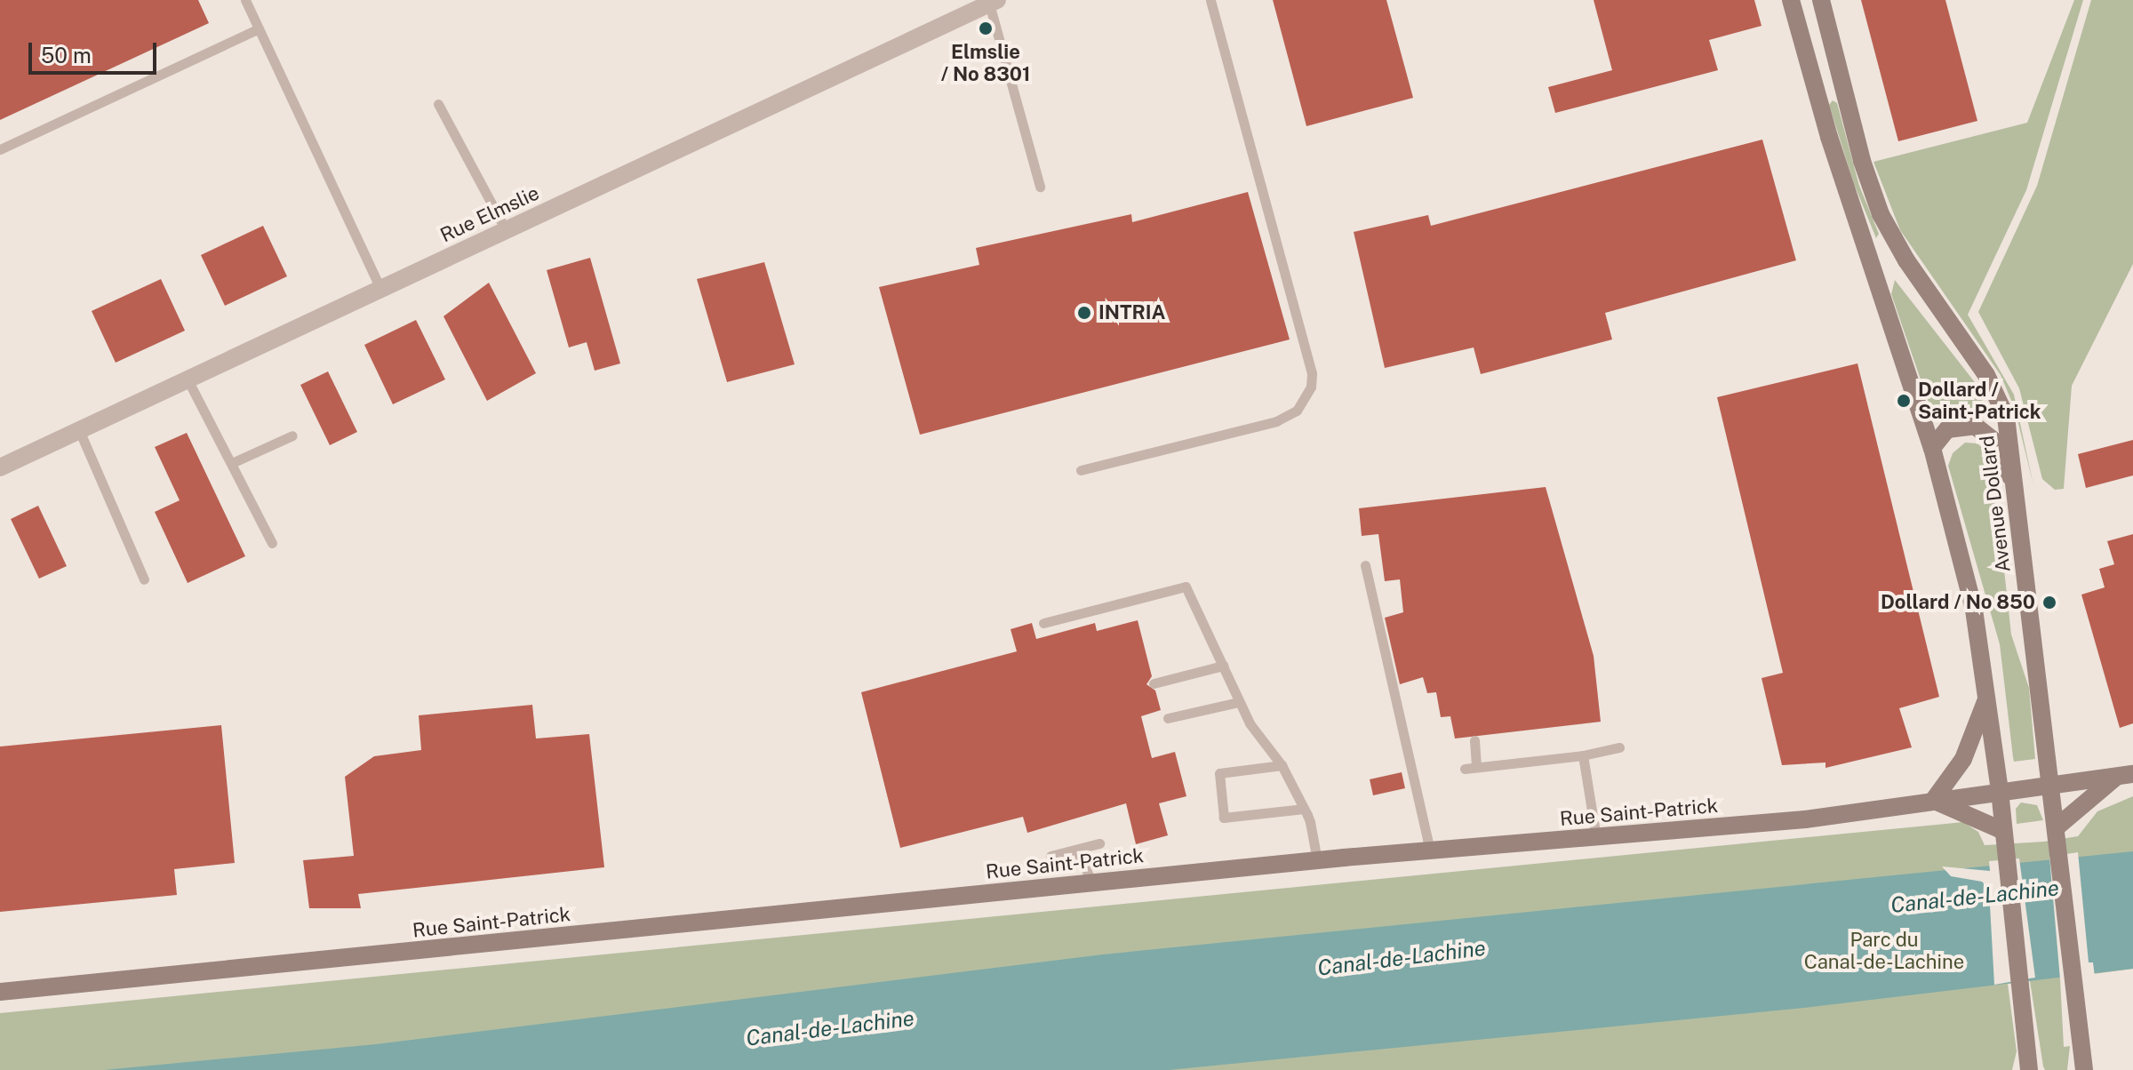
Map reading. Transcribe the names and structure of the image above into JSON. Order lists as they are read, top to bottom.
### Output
{
  "streets": {
    "main road": ["Avenue Dollard", "Rue Saint-Patrick"],
    "street": ["Rue Elmslie"]
  },
  "crossings": [
    ["Avenue Dollard", "Rue Saint-Patrick"]
  ],
  "water": ["Canal-de-Lachine"],
  "parks": ["Parc du Canal-de-Lachine"],
  "places": [
    "Elmslie / No 8301",
    "INTRIA",
    "Dollard / Saint-Patrick",
    "Dollard / No 850"
  ],
  "scale_bar": "50 m"
}
